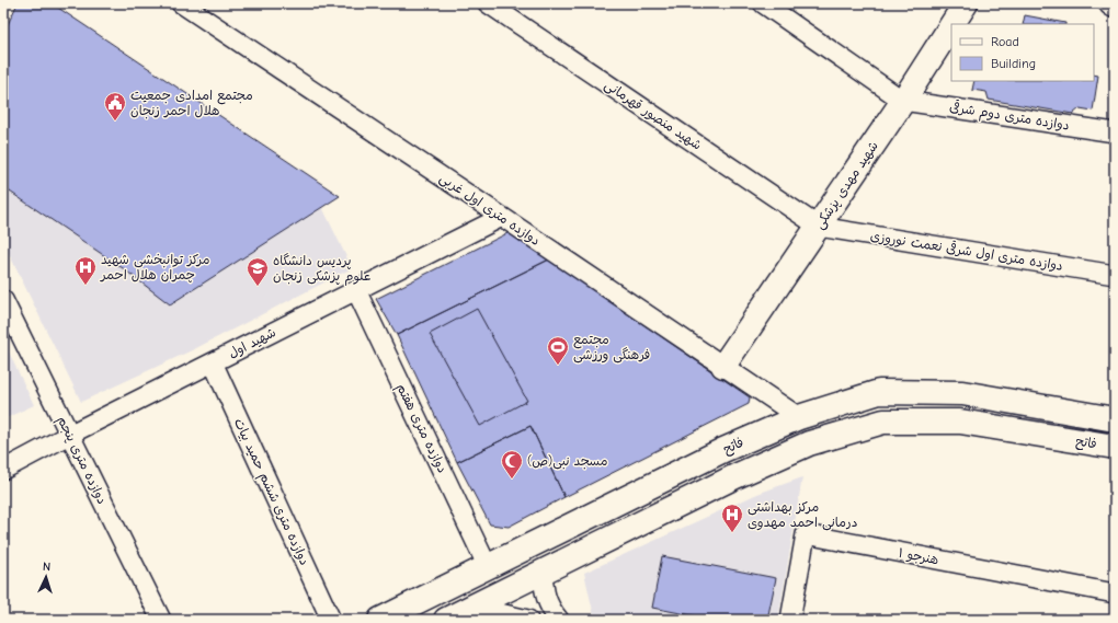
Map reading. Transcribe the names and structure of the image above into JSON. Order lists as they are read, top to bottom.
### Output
{
  "streets": {
    "main road": ["شهید مهدی پزشکی", "فاتح"],
    "street": [
      "شهید منصور قهرمانی",
      "دوازده متری دوم شرقی",
      "دوازده متری اول غربی",
      "دوازده متری اول شرقی نعمت نوروزی",
      "شهید اول",
      "دوازده متری هفتم",
      "دوازده متری پنجم",
      "دوازده متری ششم حمید بیات",
      "هنرجو ۱"
    ]
  },
  "crossings": [
    ["شهید منصور قهرمانی", "شهید مهدی پزشکی"],
    ["شهید منصور قهرمانی", "دوازده متری اول شرقی نعمت نوروزی"],
    ["دوازده متری دوم شرقی", "شهید مهدی پزشکی"],
    ["شهید مهدی پزشکی", "دوازده متری اول غربی"],
    ["شهید مهدی پزشکی", "دوازده متری اول شرقی نعمت نوروزی"],
    ["دوازده متری اول غربی", "شهید اول"],
    ["دوازده متری اول غربی", "فاتح"],
    ["شهید اول", "دوازده متری هفتم"],
    ["شهید اول", "دوازده متری پنجم"],
    ["شهید اول", "دوازده متری ششم حمید بیات"],
    ["دوازده متری هفتم", "فاتح"]
  ],
  "places": {
    "public building": ["مجتمع امدادی جمعیت هلال احمر زنجان"],
    "hospital": ["مرکز توانبخشی شهید چمران هلال احمر", "مرکز بهداشتی درمانی احمد مهدوی"],
    "school or university": ["پردیس دانشگاه علوم پزشکى زنجان"],
    "sports": ["مجتمع فرهنگی ورزشی"],
    "mosque": ["مسجد نبی(ص)"]
  },
  "legend": ["Road", "Building"],
  "north": "top"
}
